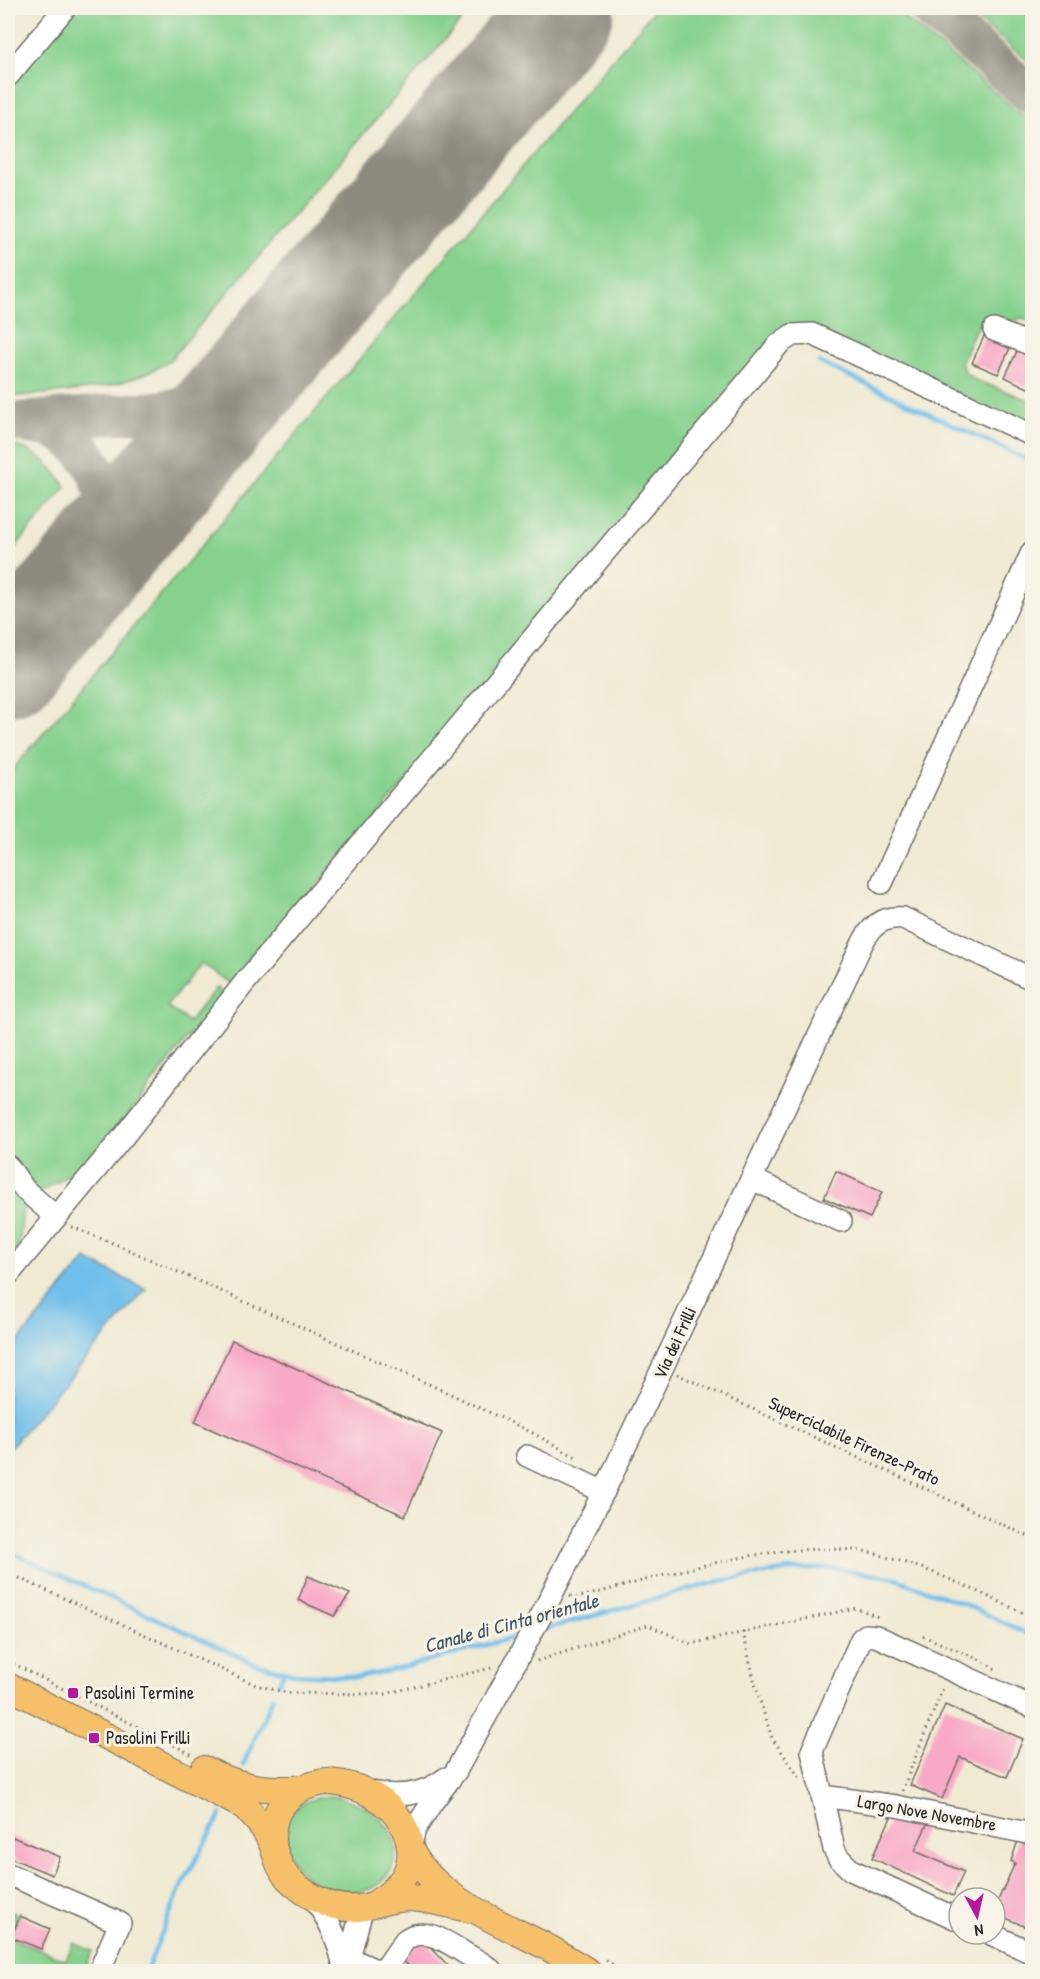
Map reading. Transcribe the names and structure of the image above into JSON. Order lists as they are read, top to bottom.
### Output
{
  "streets": {
    "street": ["Via dei Frilli", "Largo Nove Novembre"],
    "path": ["Superciclabile Firenze-Prato"]
  },
  "crossings": [
    ["Via dei Frilli", "Superciclabile Firenze-Prato"]
  ],
  "water": ["Canale di Cinta orientale"],
  "places": {
    "transit": ["Pasolini Termine", "Pasolini Frilli"]
  },
  "north": "bottom"
}
